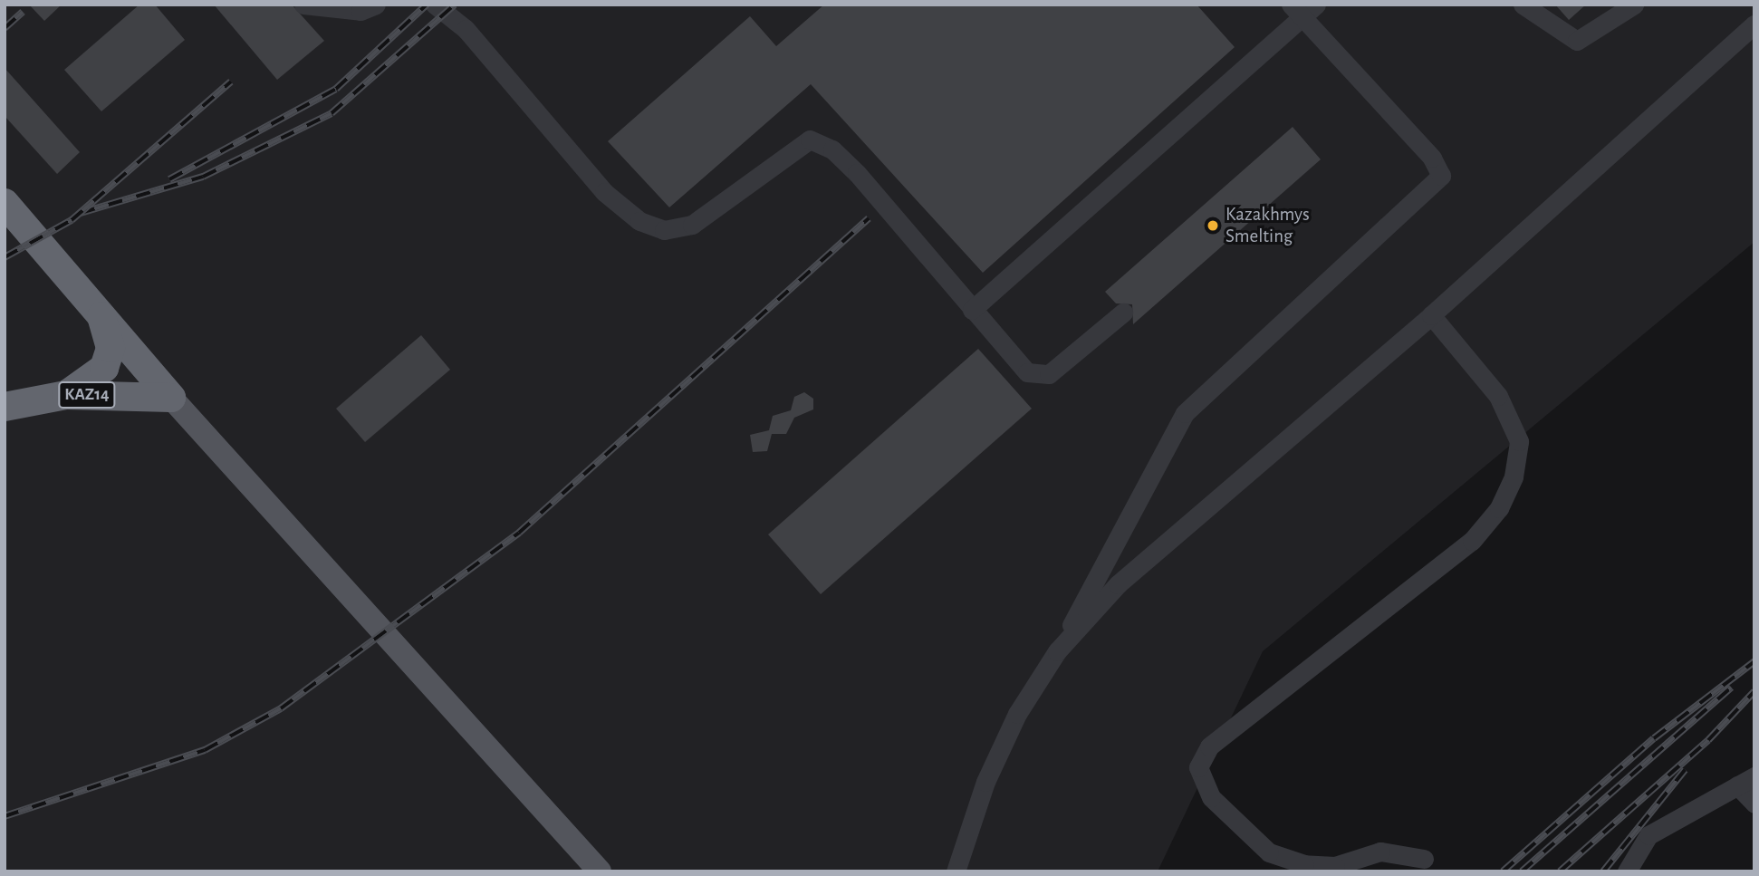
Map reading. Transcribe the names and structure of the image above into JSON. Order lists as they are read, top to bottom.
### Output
{
  "streets": {
    "highway": ["KAZ14"]
  },
  "places": ["Kazakhmys Smelting"]
}
